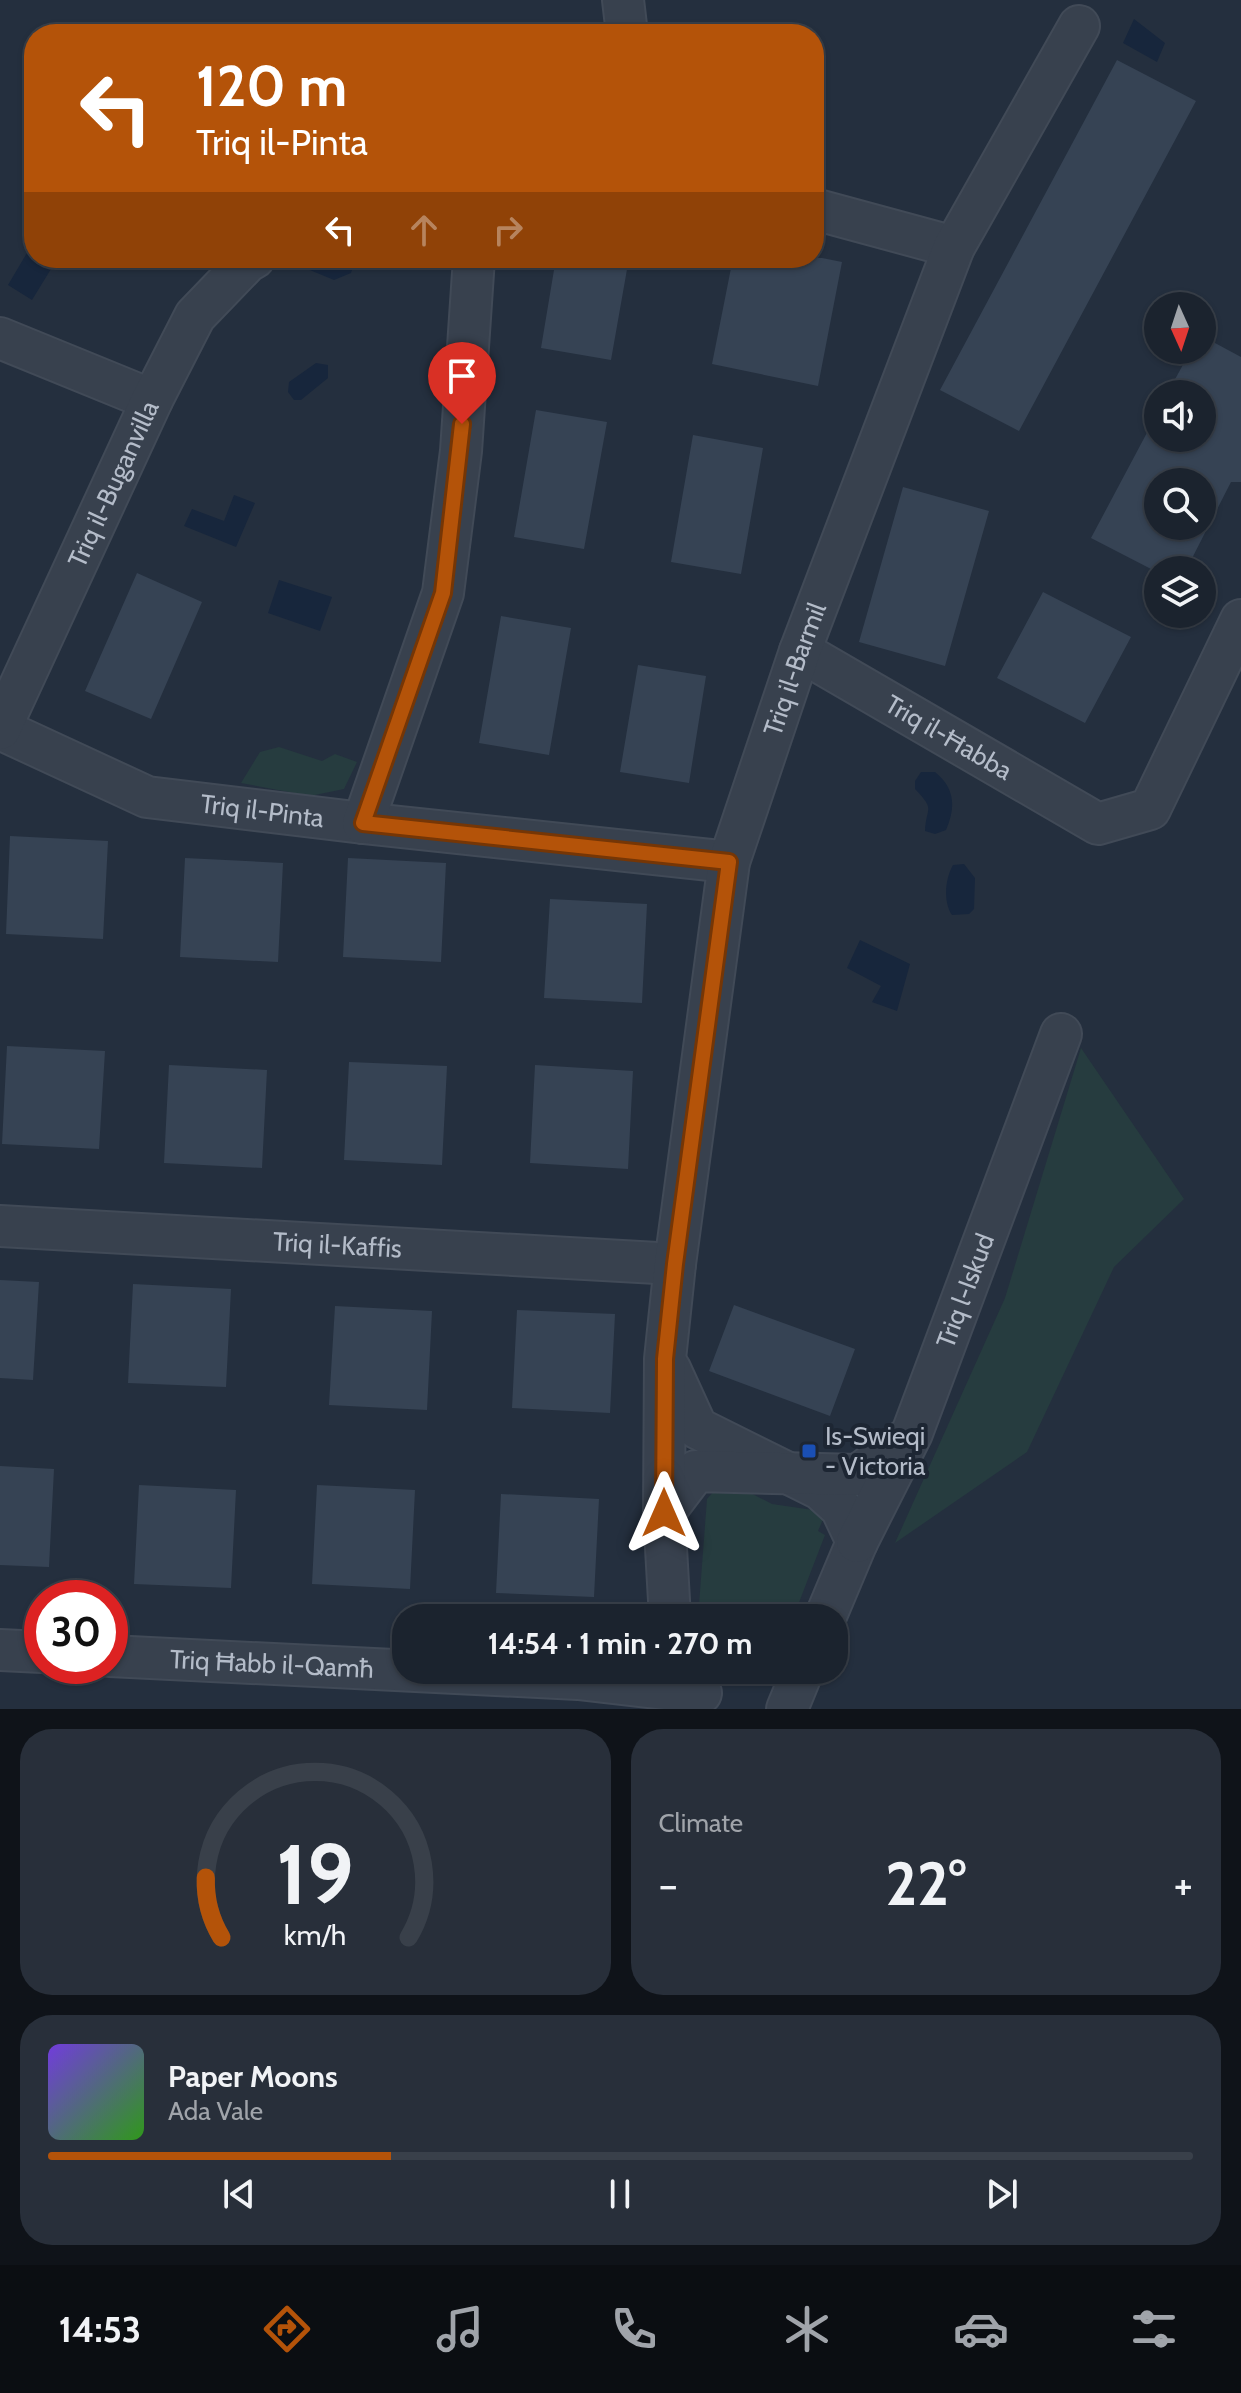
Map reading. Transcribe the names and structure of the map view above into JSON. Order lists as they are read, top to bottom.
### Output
{
  "streets": {
    "street": [
      "Triq il-Buganvilla",
      "Triq il-Barmil",
      "Triq il-Ħabba",
      "Triq il-Pinta",
      "Triq il-Kaffis",
      "Triq l-Iskud",
      "Triq Ħabb il-Qamħ"
    ]
  },
  "crossings": [
    ["Triq il-Buganvilla", "Triq il-Pinta"],
    ["Triq il-Barmil", "Triq il-Ħabba"],
    ["Triq il-Barmil", "Triq il-Pinta"],
    ["Triq il-Barmil", "Triq il-Kaffis"]
  ],
  "places": {
    "transit": ["Is-Swieqi - Victoria"]
  },
  "north": "bottom",
  "page": {
    "turn": ["120 m", "Triq il-Pinta"],
    "limit": "30",
    "trip": "14:54 · 1 min · 270 m",
    "tile": "Climate",
    "heat": ["−", "22°", "+"],
    "song": ["Paper Moons", "Ada Vale"],
    "tabs": "14:53",
    "gauge": ["19", "km/h"]
  }
}
